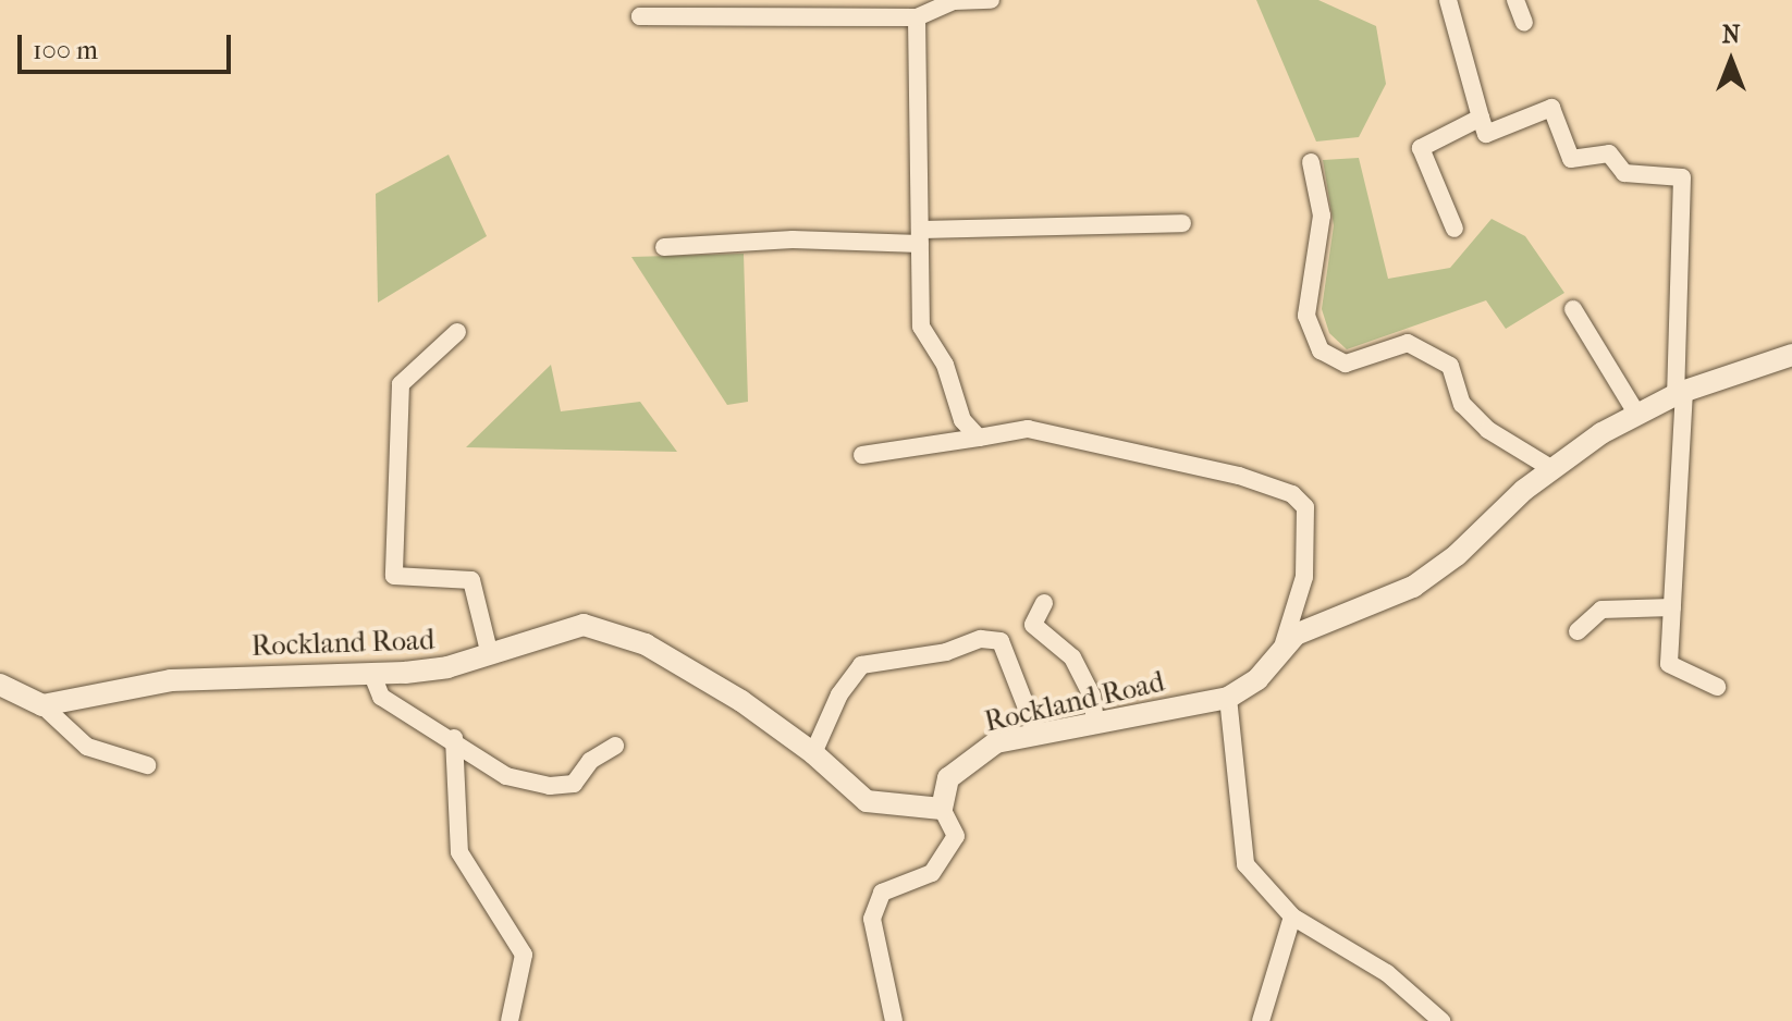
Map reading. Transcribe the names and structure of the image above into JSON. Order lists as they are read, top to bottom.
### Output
{
  "streets": {
    "street": ["Rockland Road"]
  },
  "scale_bar": "100 m",
  "north": "top"
}
